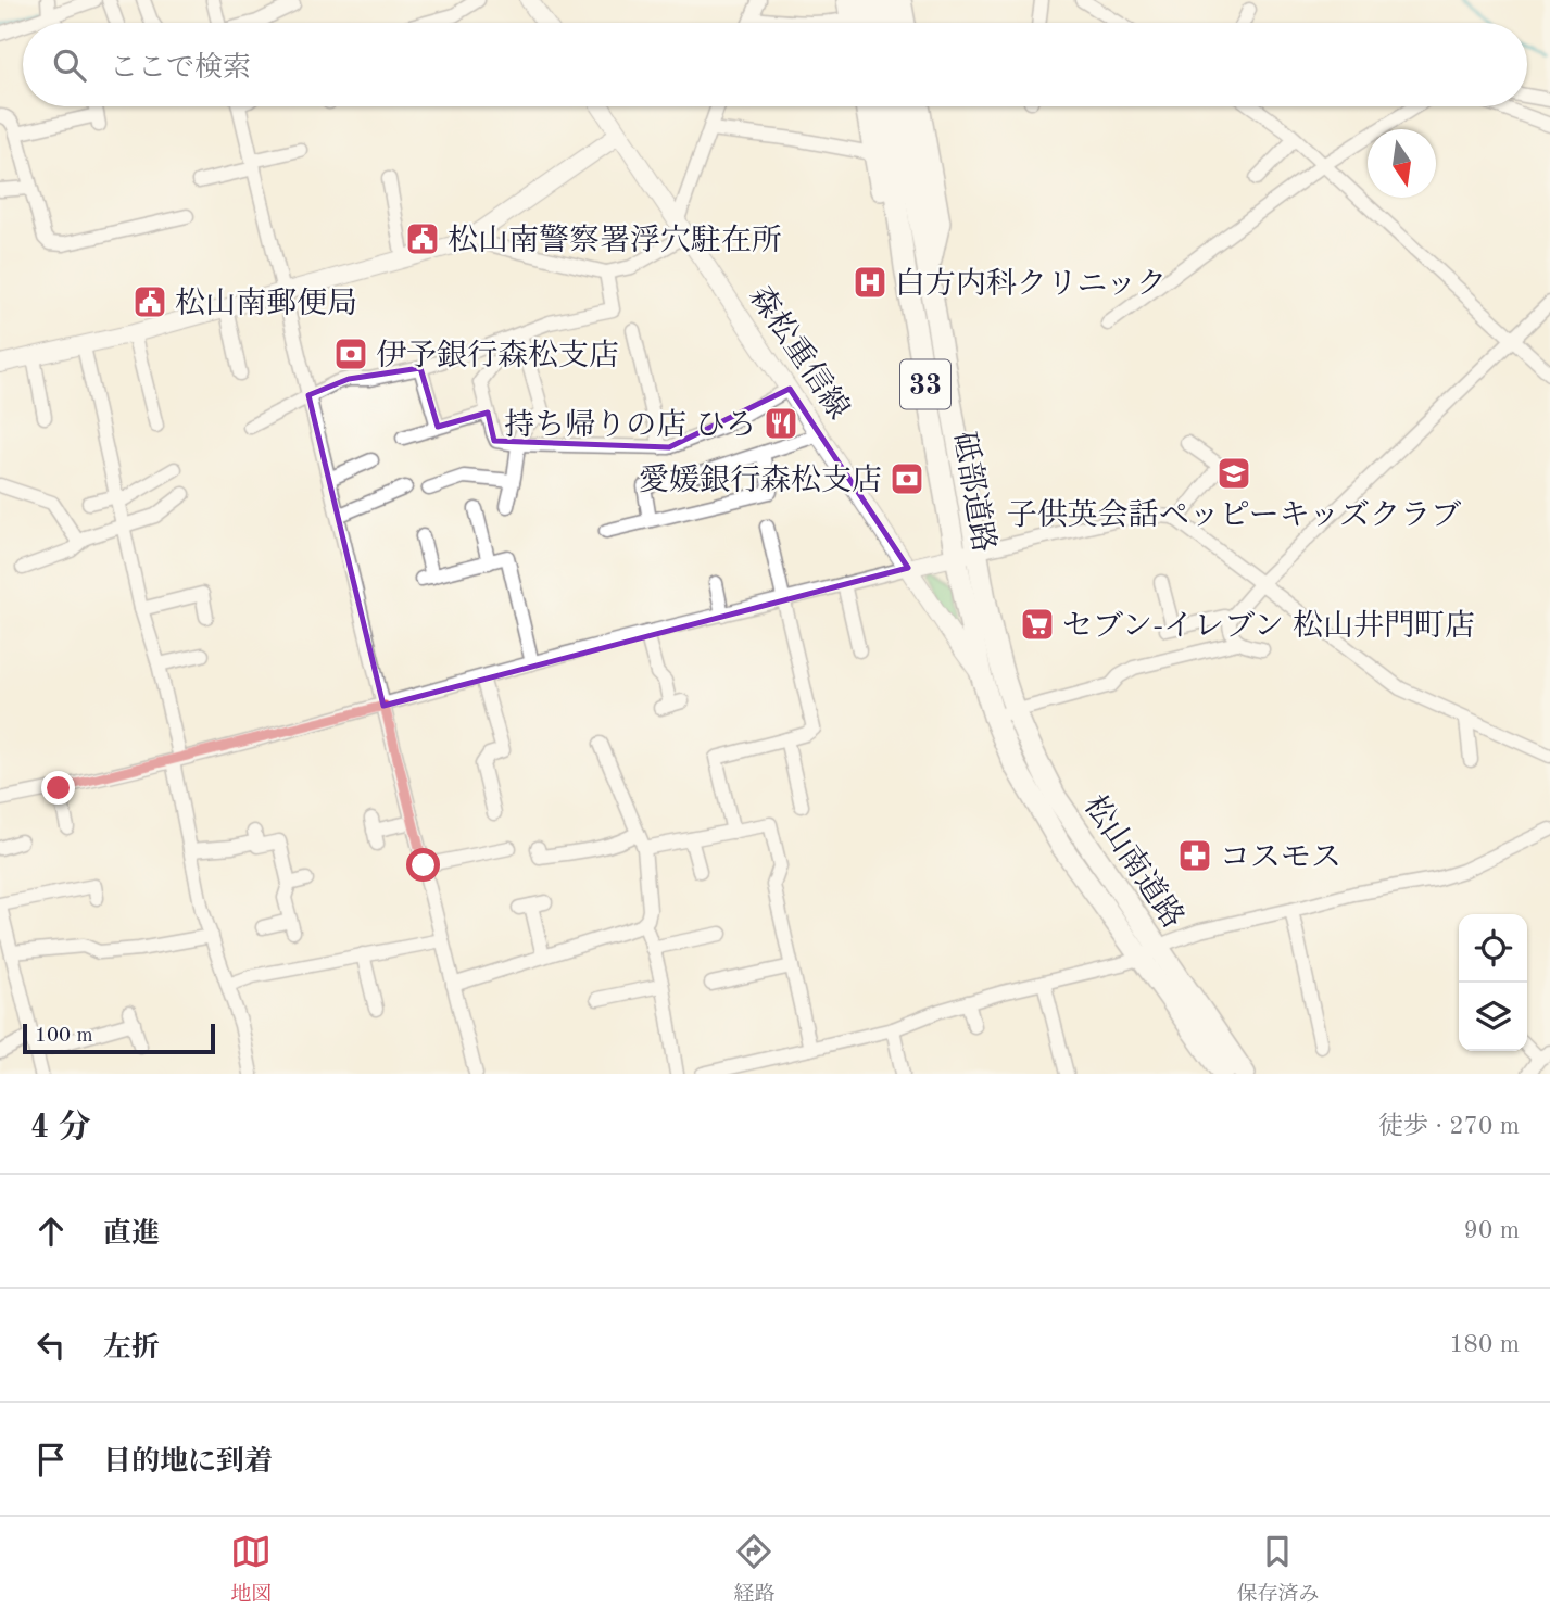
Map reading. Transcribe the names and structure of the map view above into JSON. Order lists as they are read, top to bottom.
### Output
{
  "streets": {
    "highway": ["33", "砥部道路", "松山南道路"],
    "main road": ["森松重信線"]
  },
  "crossings": [
    ["森松重信線", "砥部道路"],
    ["森松重信線", "松山南道路"],
    ["砥部道路", "松山南道路"]
  ],
  "places": {
    "public building": ["松山南警察署浮穴駐在所", "松山南郵便局"],
    "hospital": ["白方内科クリニック"],
    "bank": ["伊予銀行森松支店", "愛媛銀行森松支店"],
    "restaurant": ["持ち帰りの店 ひろ"],
    "school or university": ["子供英会話ペッピーキッズクラブ"],
    "supermarket": ["セブン-イレブン 松山井門町店"],
    "pharmacy": ["コスモス"]
  },
  "scale_bar": "100 m",
  "north": "bottom",
  "page": {
    "search": "ここで検索",
    "scale": "100 m",
    "heading": ["4 分", "徒歩 · 270 m"],
    "list": [
      ["直進", "90 m"],
      ["左折", "180 m"],
      "目的地に到着"
    ],
    "nav": ["地図", "経路", "保存済み"]
  }
}
